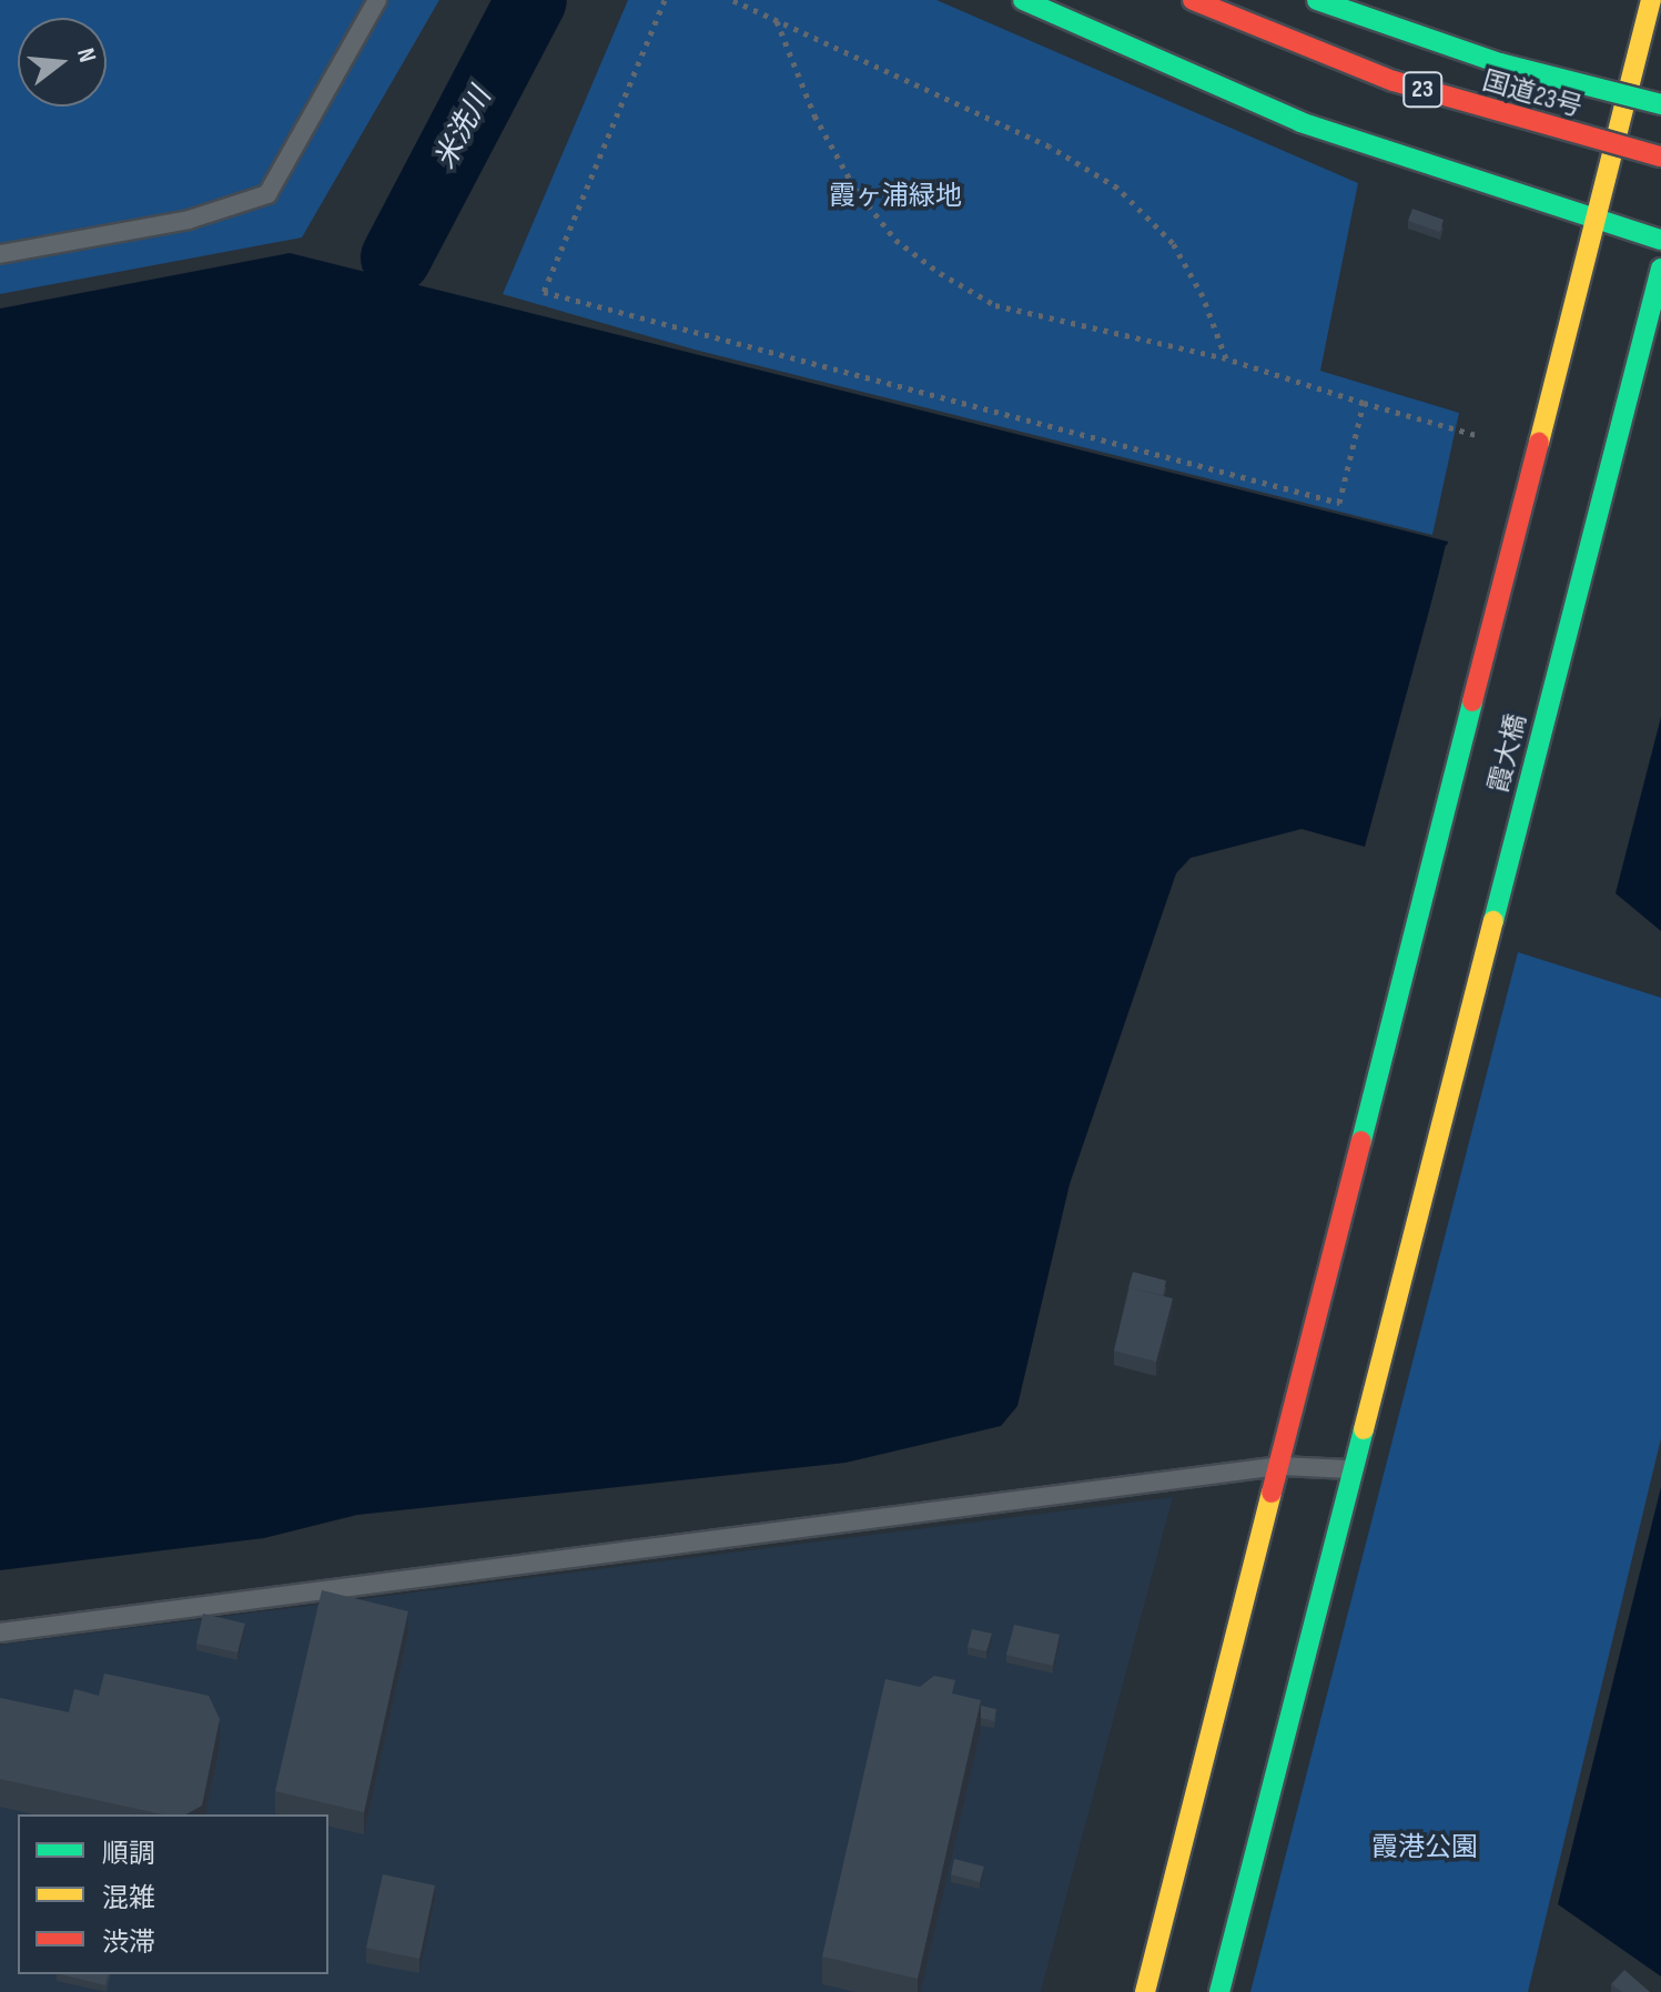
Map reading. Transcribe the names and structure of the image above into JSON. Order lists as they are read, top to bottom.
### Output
{
  "streets": {
    "main road": ["23", "国道23号", "霞大橋"]
  },
  "water": ["米洗川"],
  "parks": ["霞ヶ浦緑地", "霞港公園"],
  "legend": ["順調", "混雑", "渋滞"],
  "north": "right"
}
